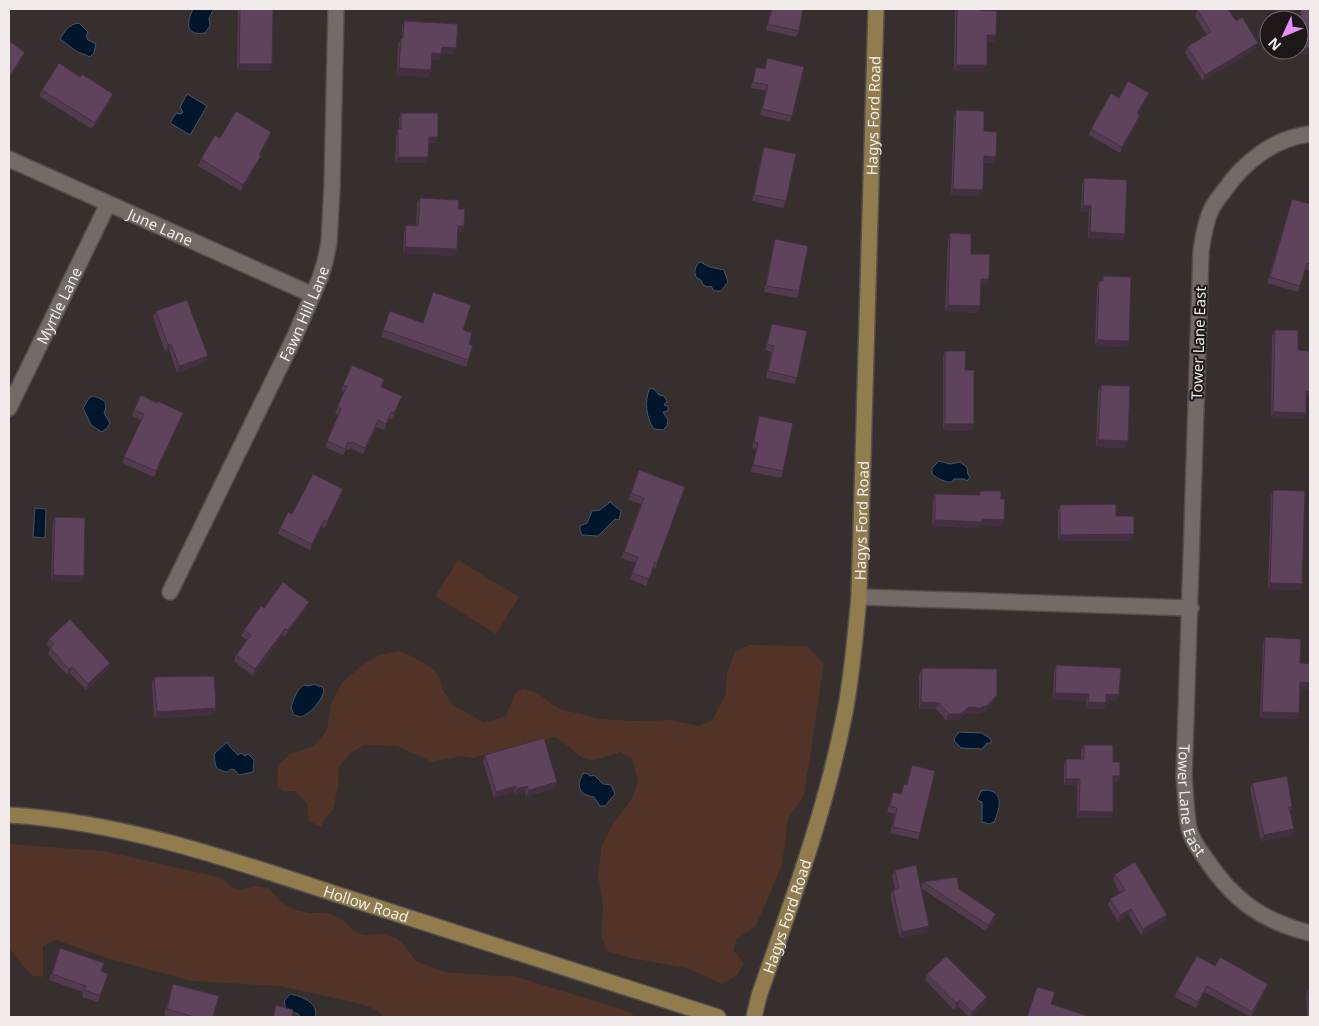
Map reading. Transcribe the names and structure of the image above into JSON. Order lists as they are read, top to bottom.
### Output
{
  "streets": {
    "street": [
      "Hagys Ford Road",
      "June Lane",
      "Myrtle Lane",
      "Fawn Hill Lane",
      "Tower Lane East",
      "Hollow Road"
    ]
  },
  "crossings": [
    ["June Lane", "Myrtle Lane"],
    ["June Lane", "Fawn Hill Lane"]
  ],
  "north": "bottom left"
}
